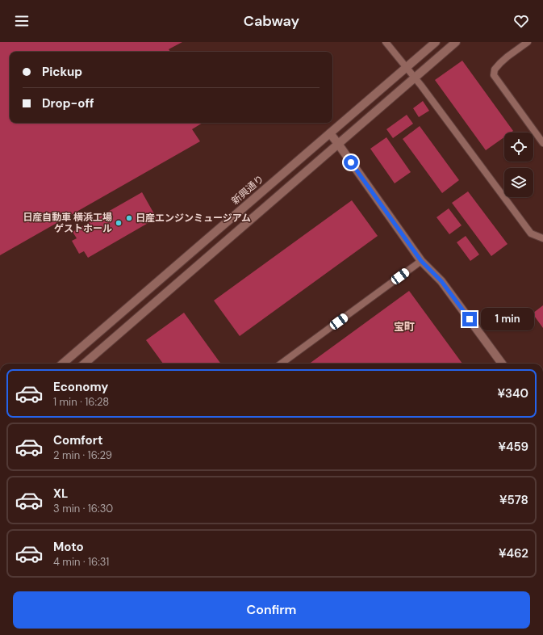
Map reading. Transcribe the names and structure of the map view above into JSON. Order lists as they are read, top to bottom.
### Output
{
  "streets": {
    "street": ["新興通り"]
  },
  "districts": ["宝町"],
  "places": ["日産エンジンミュージアム", "日産自動車 横浜工場 ゲストホール"],
  "page": {
    "header": "Cabway",
    "banner": ["Pickup", "Drop-off"],
    "bubble": "1 min",
    "list": [
      {
        "name": "Economy",
        "note": "1 min · 16:28",
        "value": "¥340"
      },
      {
        "name": "Comfort",
        "note": "2 min · 16:29",
        "value": "¥459"
      },
      {
        "name": "XL",
        "note": "3 min · 16:30",
        "value": "¥578"
      },
      {
        "name": "Moto",
        "note": "4 min · 16:31",
        "value": "¥462"
      }
    ],
    "buttons": "Confirm"
  }
}
